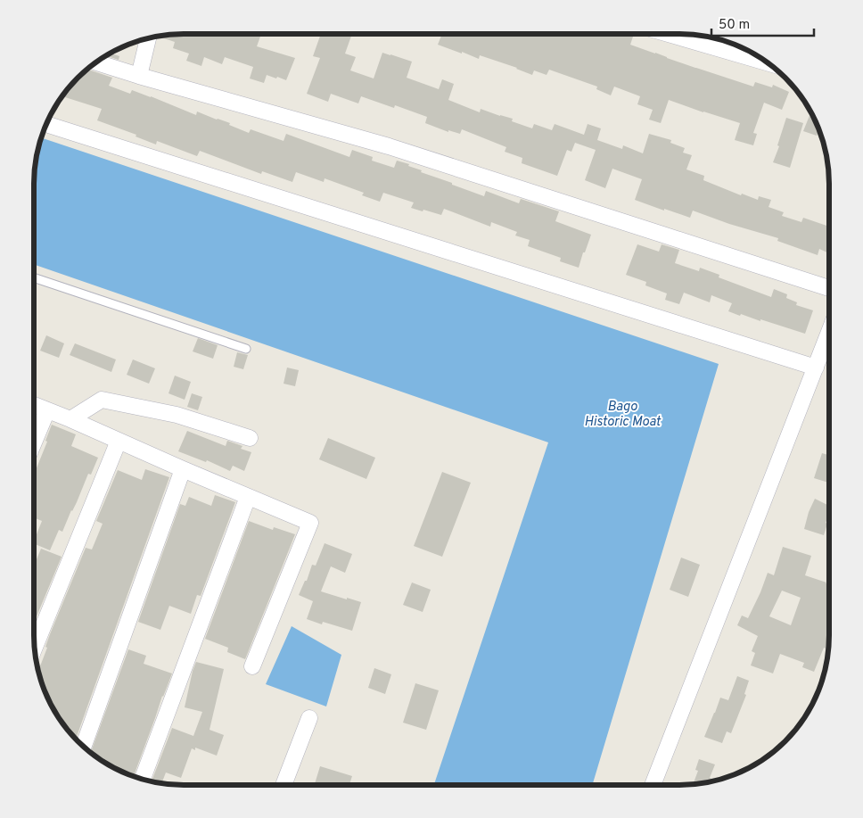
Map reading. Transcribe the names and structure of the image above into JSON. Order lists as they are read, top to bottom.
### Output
{
  "water": ["Bago Historic Moat"],
  "scale_bar": "50 m"
}
